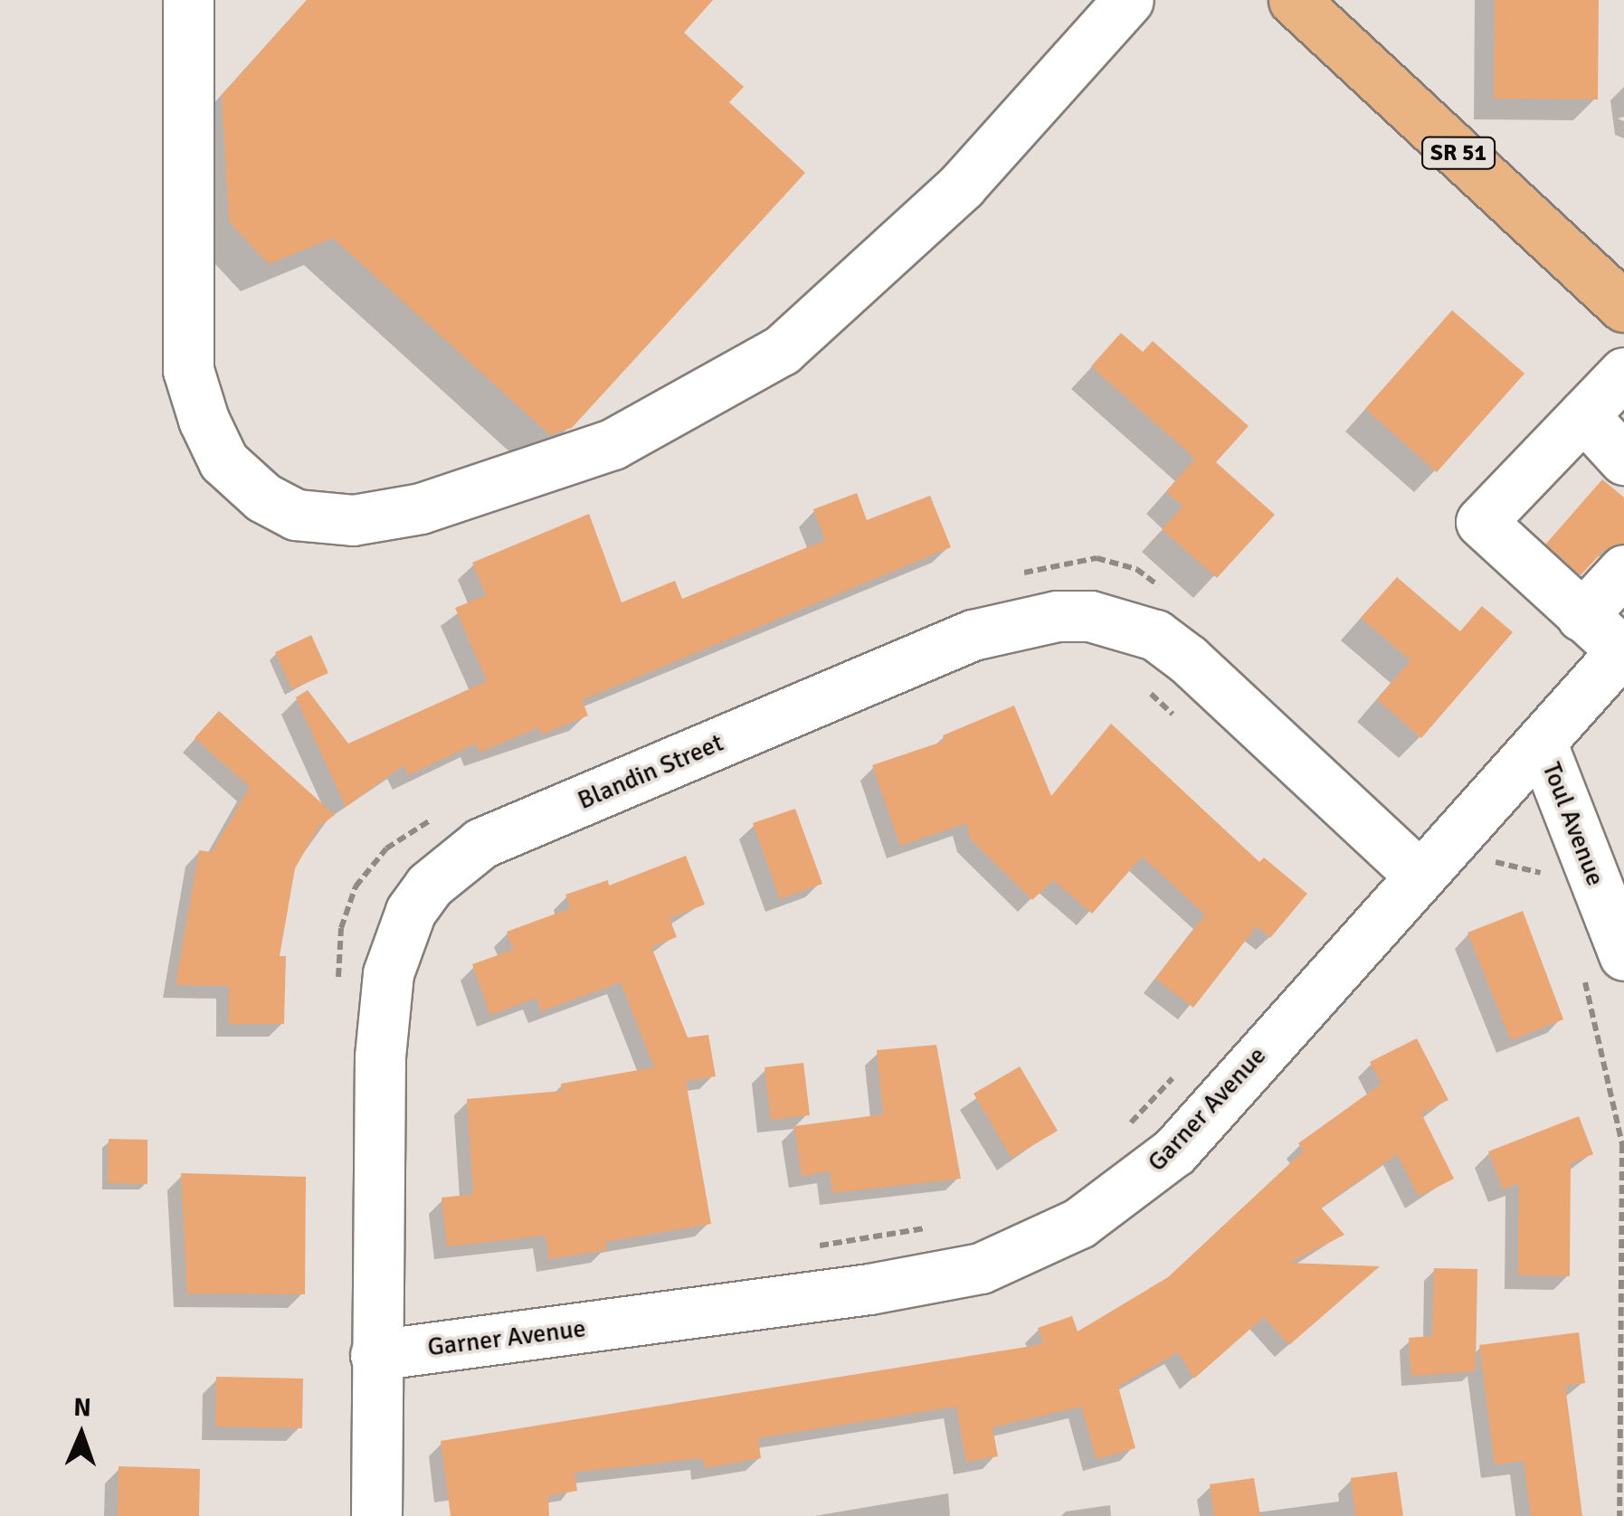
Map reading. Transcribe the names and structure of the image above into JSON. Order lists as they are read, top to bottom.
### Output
{
  "streets": {
    "main road": ["SR 51"],
    "street": ["Blandin Street", "Toul Avenue", "Garner Avenue"]
  },
  "crossings": [
    ["Blandin Street", "Garner Avenue"],
    ["Toul Avenue", "Garner Avenue"]
  ],
  "north": "top"
}
